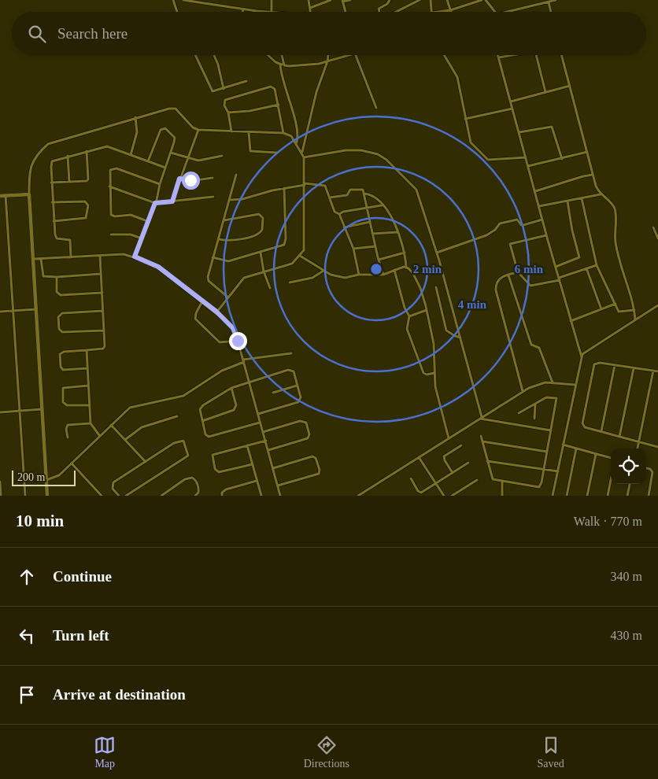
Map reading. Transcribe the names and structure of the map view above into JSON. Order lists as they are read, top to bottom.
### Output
{
  "scale_bar": "200 m",
  "page": {
    "search": "Search here",
    "scale": "200 m",
    "heading": ["10 min", "Walk · 770 m"],
    "list": [
      ["Continue", "340 m"],
      ["Turn left", "430 m"],
      "Arrive at destination"
    ],
    "nav": ["Map", "Directions", "Saved"]
  },
  "rings": ["2 min", "6 min", "4 min"]
}
